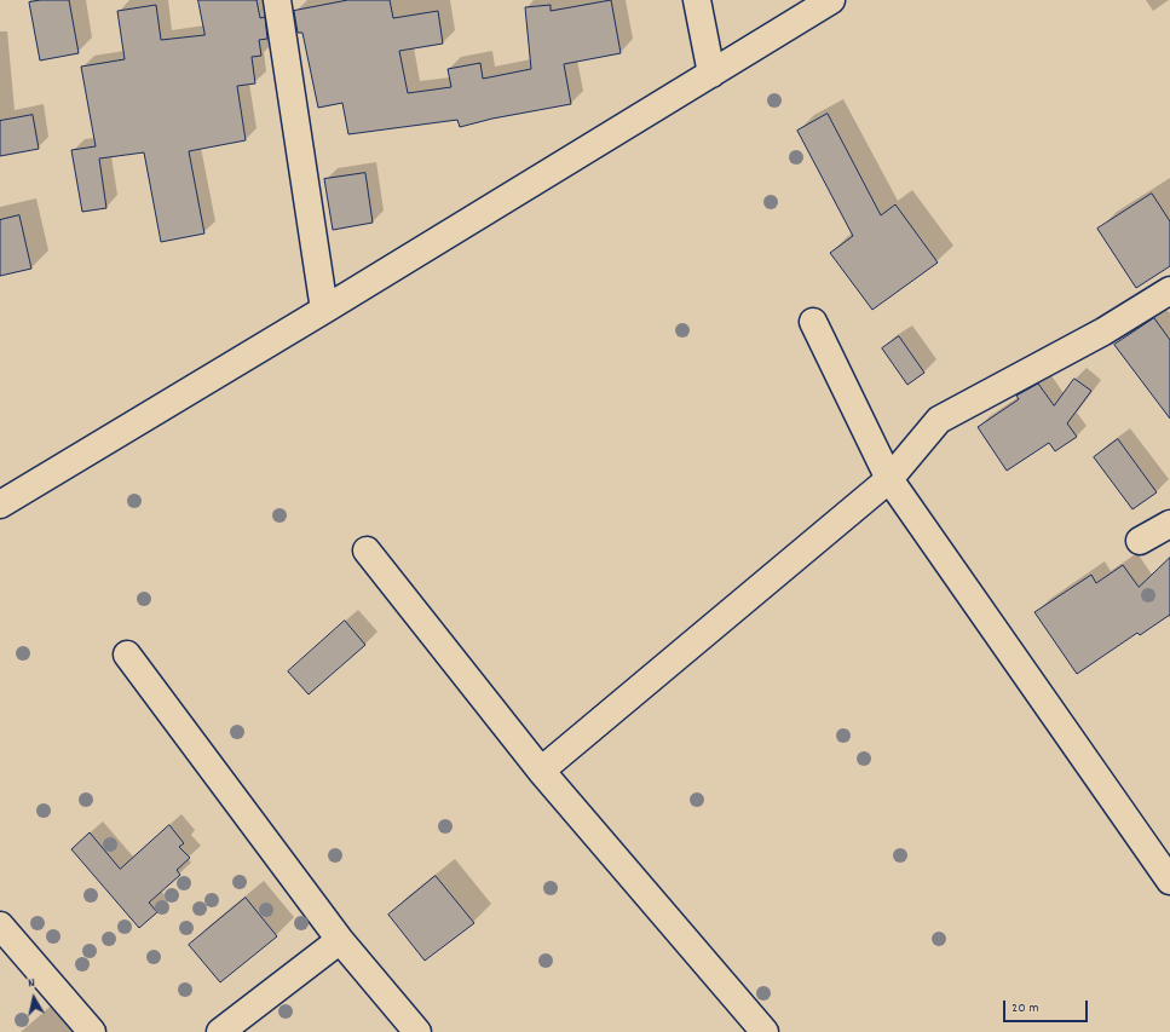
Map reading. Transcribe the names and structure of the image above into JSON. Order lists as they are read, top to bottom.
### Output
{
  "scale_bar": "20 m",
  "north": "top"
}
